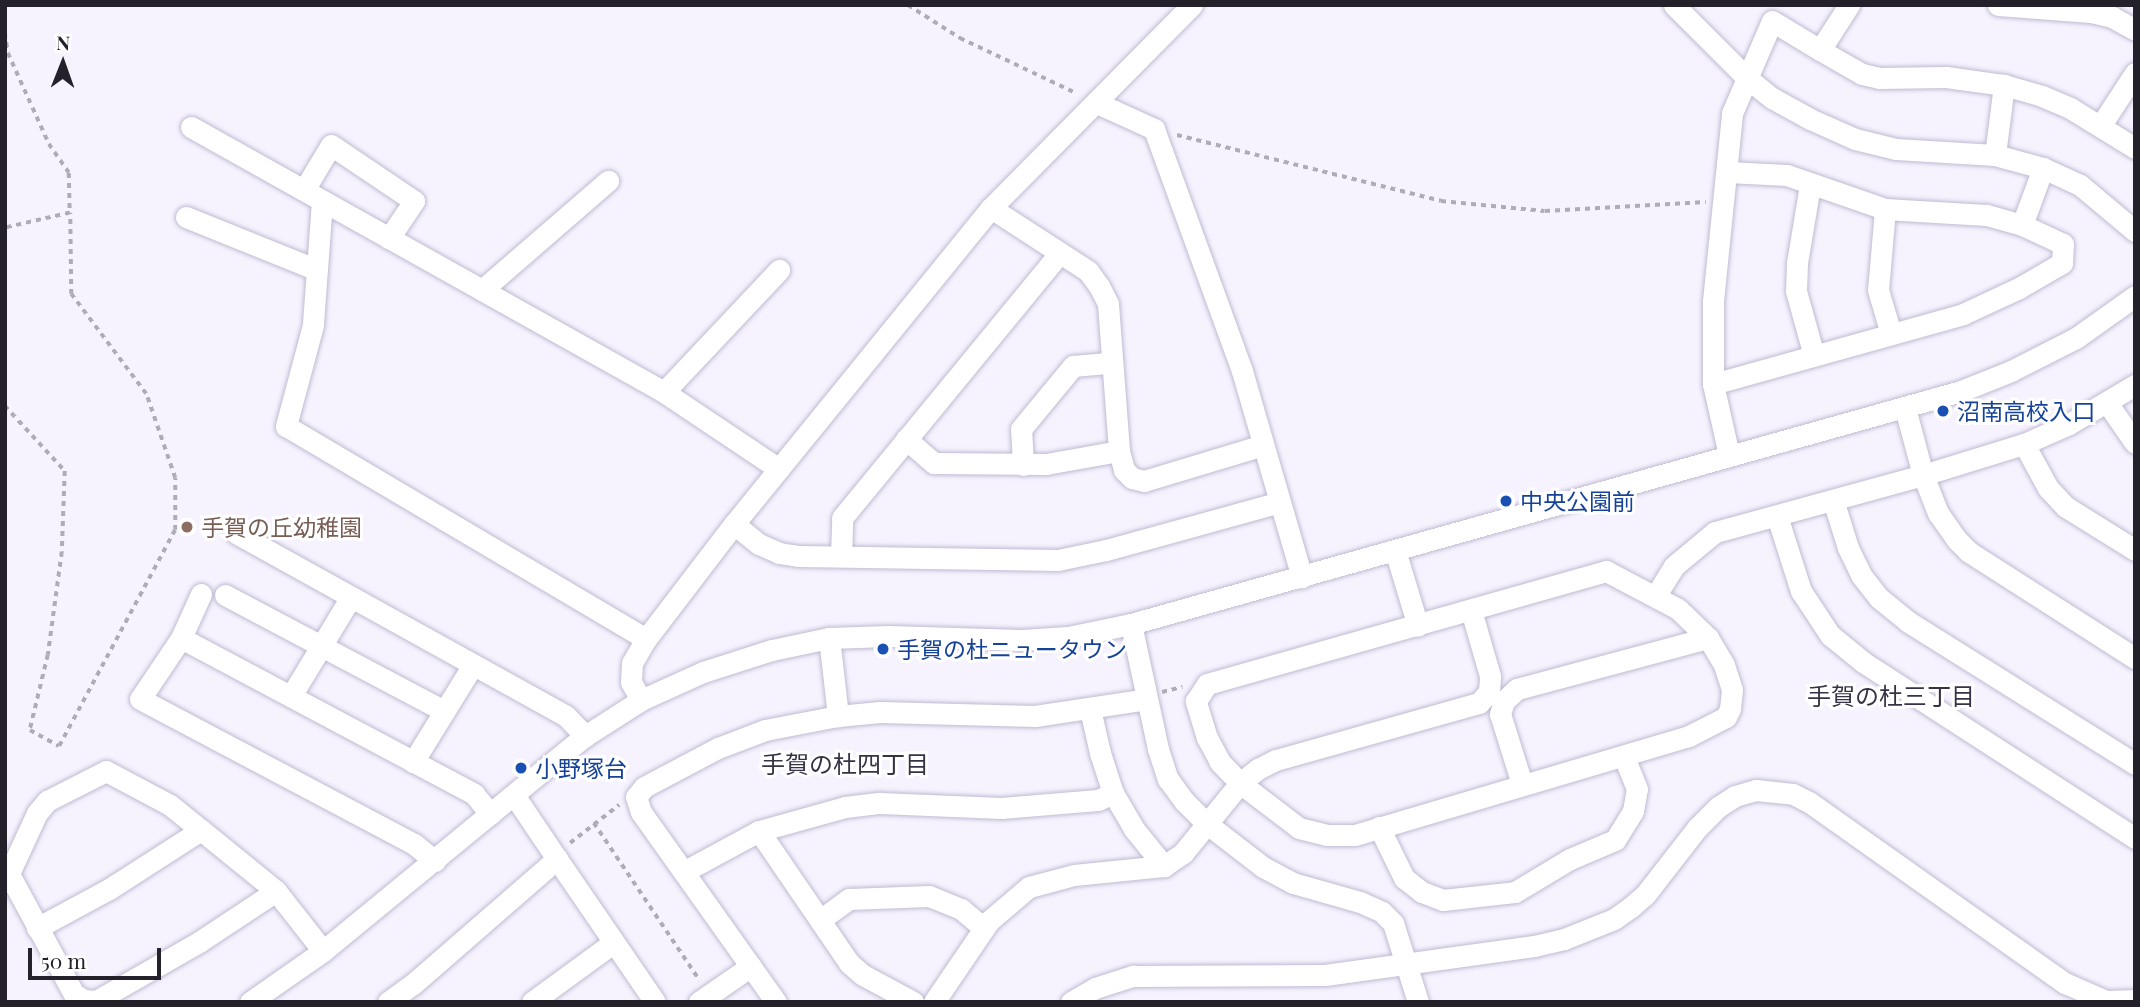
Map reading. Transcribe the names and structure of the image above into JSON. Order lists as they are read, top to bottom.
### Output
{
  "districts": ["手賀の杜三丁目", "手賀の杜四丁目"],
  "places": [
    "沼南高校入口",
    "中央公園前",
    "手賀の丘幼稚園",
    "手賀の杜ニュータウン",
    "小野塚台"
  ],
  "scale_bar": "50 m",
  "north": "top"
}
